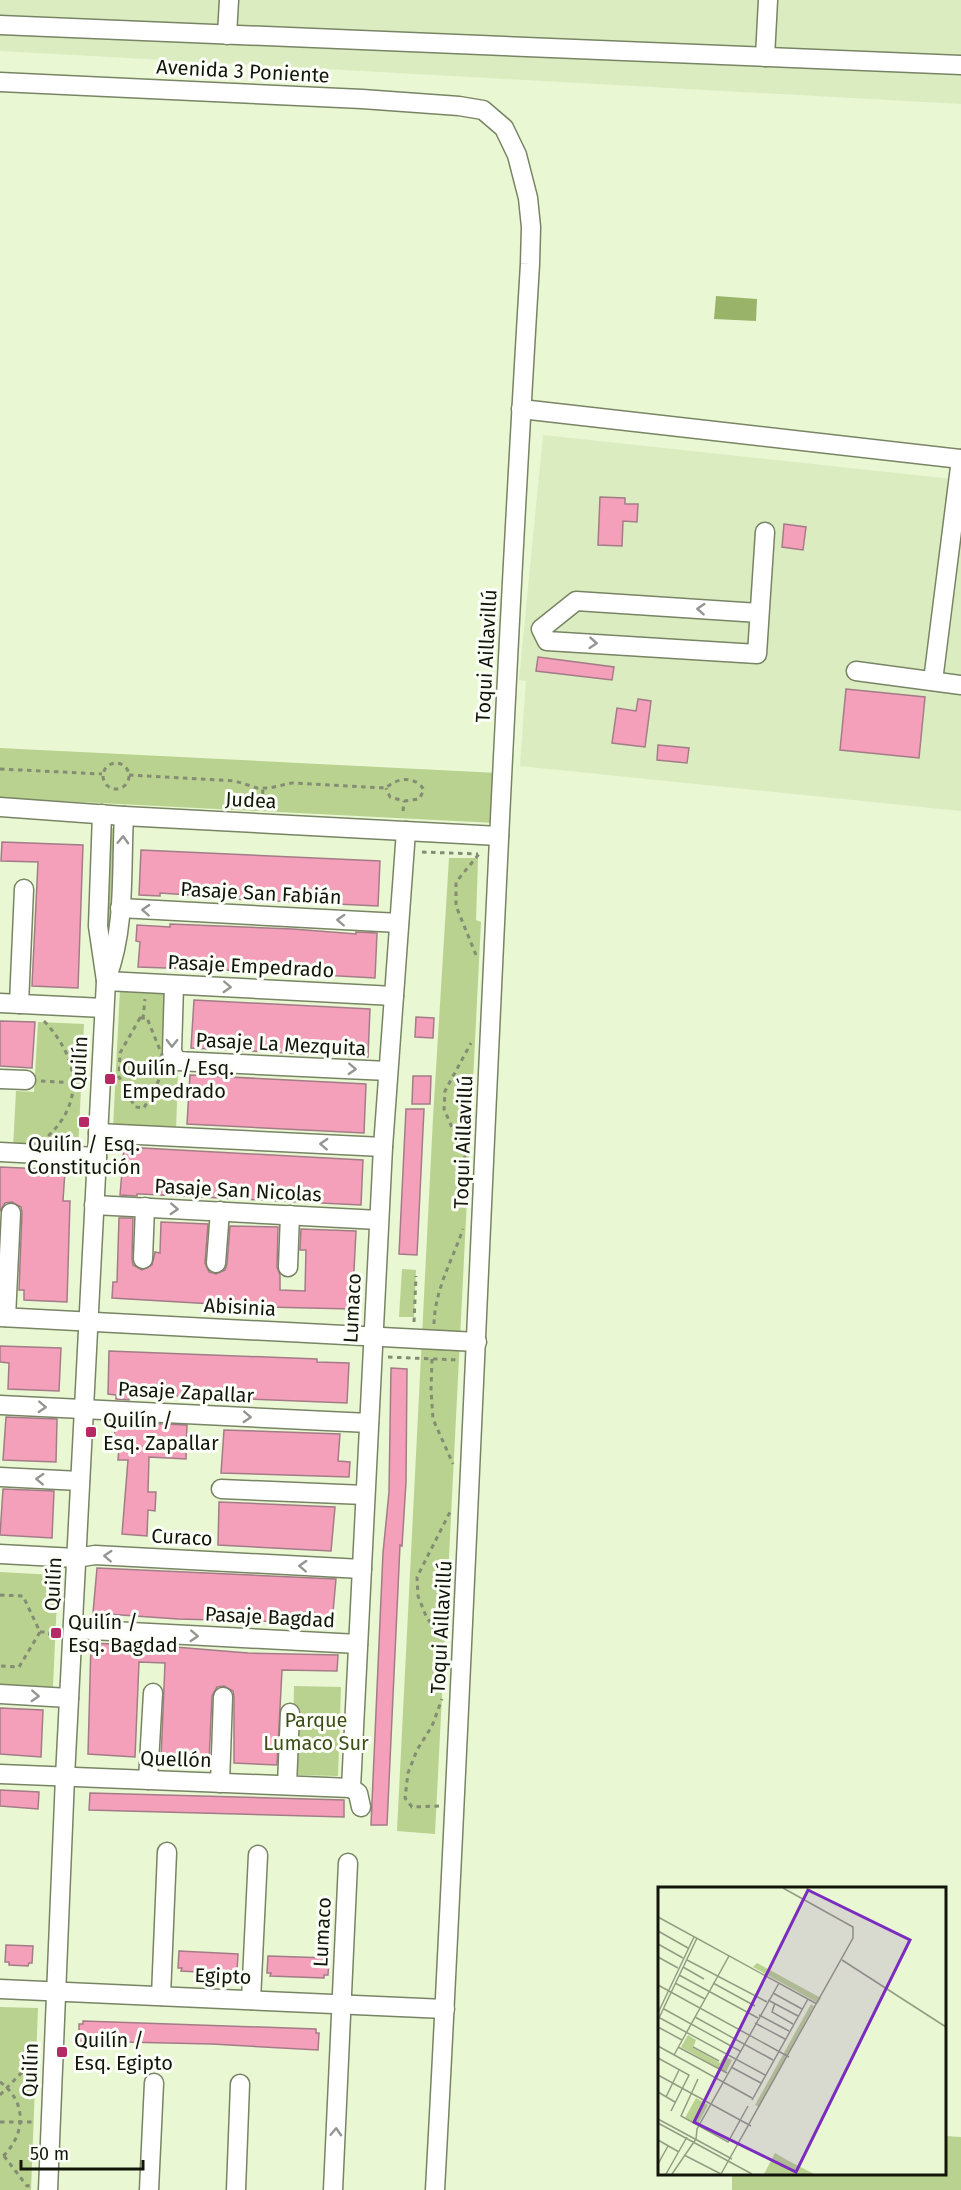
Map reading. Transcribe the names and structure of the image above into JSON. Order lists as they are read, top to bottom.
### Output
{
  "streets": {
    "street": [
      "Avenida 3 Poniente",
      "Toqui Aillavillú",
      "Judea",
      "Pasaje San Fabián",
      "Pasaje Empedrado",
      "Pasaje La Mezquita",
      "Quilín",
      "Pasaje San Nicolas",
      "Abisinia",
      "Lumaco",
      "Pasaje Zapallar",
      "Curaco",
      "Pasaje Bagdad",
      "Quellón",
      "Egipto"
    ]
  },
  "crossings": [
    ["Avenida 3 Poniente", "Toqui Aillavillú"],
    ["Toqui Aillavillú", "Judea"],
    ["Toqui Aillavillú", "Abisinia"],
    ["Toqui Aillavillú", "Egipto"],
    ["Judea", "Quilín"],
    ["Judea", "Lumaco"],
    ["Pasaje San Fabián", "Quilín"],
    ["Pasaje San Fabián", "Lumaco"],
    ["Pasaje Empedrado", "Pasaje La Mezquita"],
    ["Pasaje Empedrado", "Quilín"],
    ["Pasaje Empedrado", "Lumaco"],
    ["Pasaje La Mezquita", "Lumaco"],
    ["Quilín", "Pasaje San Nicolas"],
    ["Quilín", "Abisinia"],
    ["Quilín", "Pasaje Zapallar"],
    ["Quilín", "Curaco"],
    ["Quilín", "Pasaje Bagdad"],
    ["Quilín", "Quellón"],
    ["Quilín", "Egipto"],
    ["Pasaje San Nicolas", "Lumaco"],
    ["Abisinia", "Lumaco"],
    ["Lumaco", "Pasaje Zapallar"],
    ["Lumaco", "Curaco"],
    ["Lumaco", "Pasaje Bagdad"],
    ["Lumaco", "Quellón"],
    ["Lumaco", "Egipto"]
  ],
  "one_way": ["Pasaje San Fabián"],
  "parks": ["Parque Lumaco Sur"],
  "places": {
    "transit": [
      "Quilín / Esq. Empedrado",
      "Quilín / Esq. Constitución",
      "Quilín / Esq. Zapallar",
      "Quilín / Esq. Bagdad",
      "Quilín / Esq. Egipto"
    ]
  },
  "scale_bar": "50 m"
}
